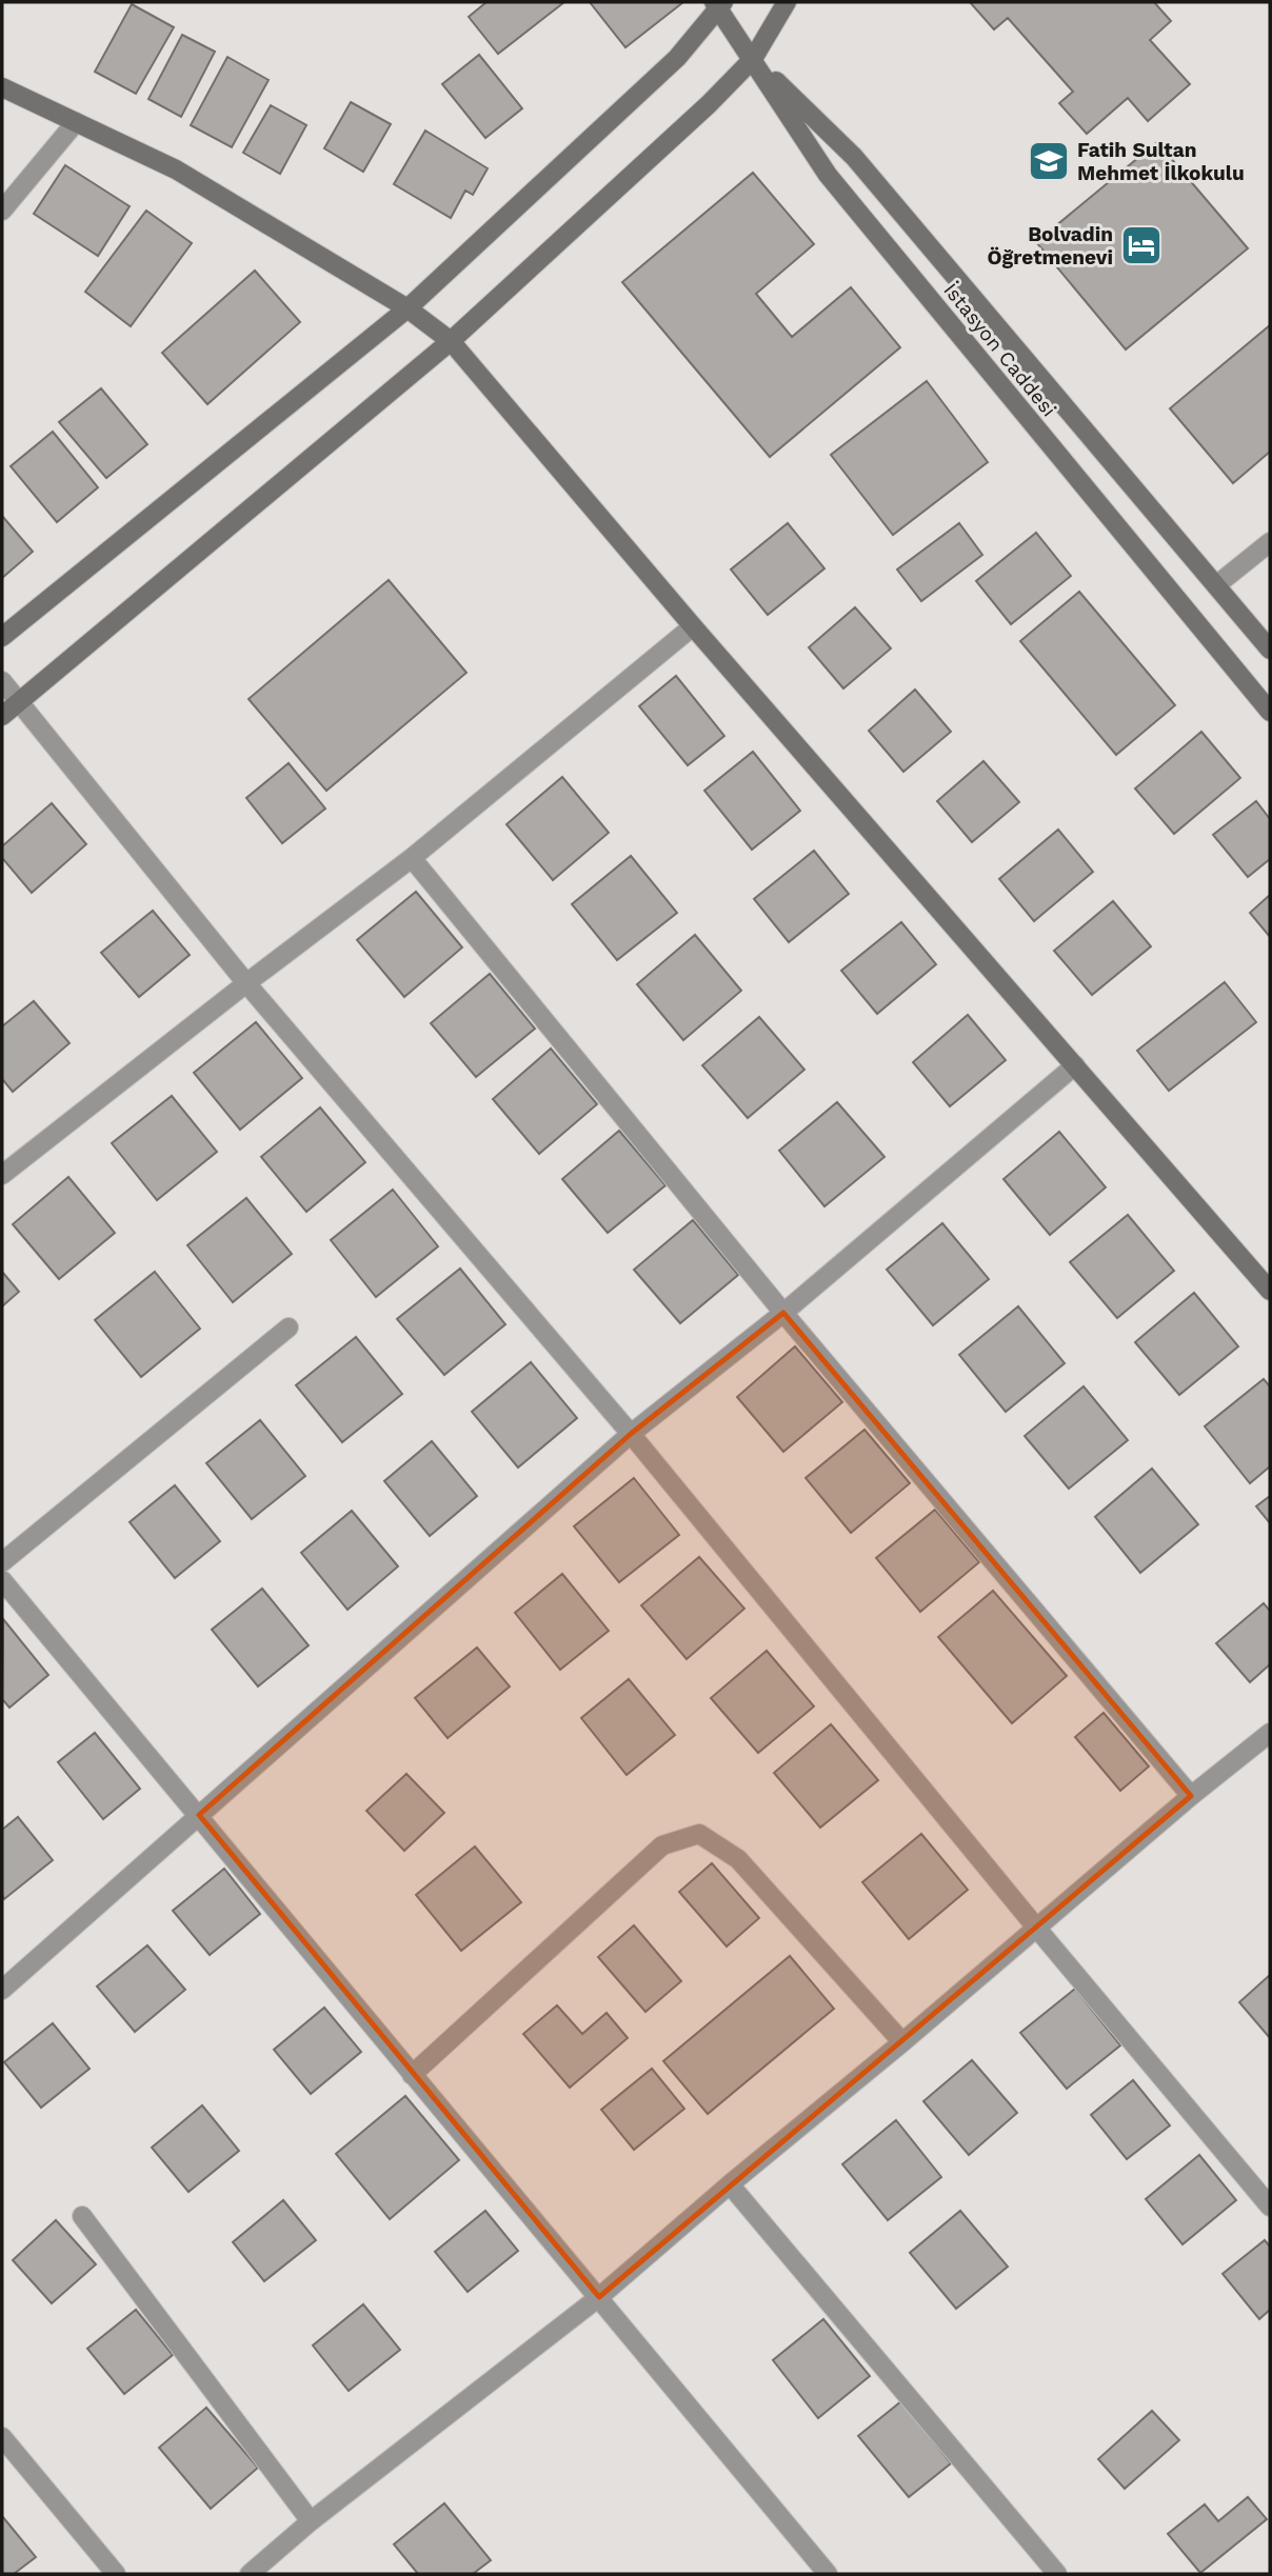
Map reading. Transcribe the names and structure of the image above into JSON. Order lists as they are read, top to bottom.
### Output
{
  "streets": {
    "main road": ["İstasyon Caddesi"]
  },
  "places": {
    "school or university": ["Fatih Sultan Mehmet İlkokulu"],
    "hotel": ["Bolvadin Öğretmenevi"]
  }
}
